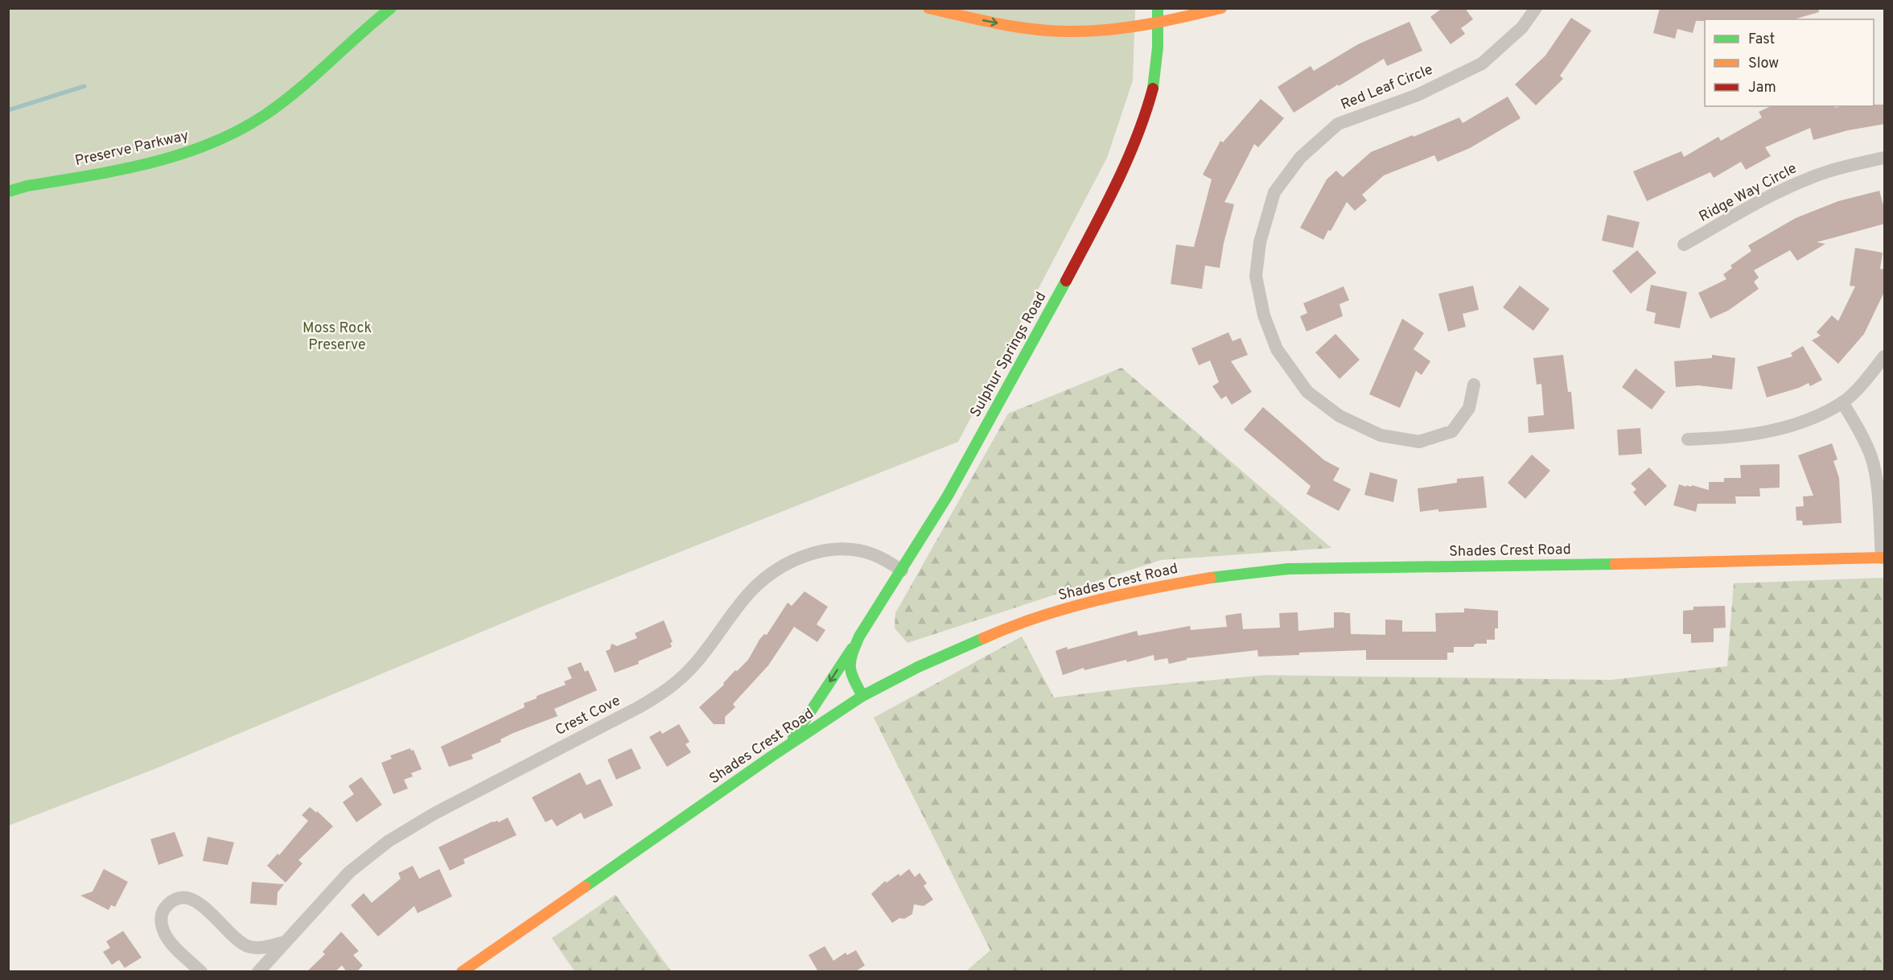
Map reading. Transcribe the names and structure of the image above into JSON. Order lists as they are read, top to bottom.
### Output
{
  "streets": {
    "street": [
      "Red Leaf Circle",
      "Preserve Parkway",
      "Ridge Way Circle",
      "Sulphur Springs Road",
      "Shades Crest Road",
      "Crest Cove"
    ]
  },
  "crossings": [
    ["Sulphur Springs Road", "Shades Crest Road"],
    ["Sulphur Springs Road", "Crest Cove"]
  ],
  "parks": ["Moss Rock Preserve"],
  "legend": ["Fast", "Slow", "Jam"]
}
